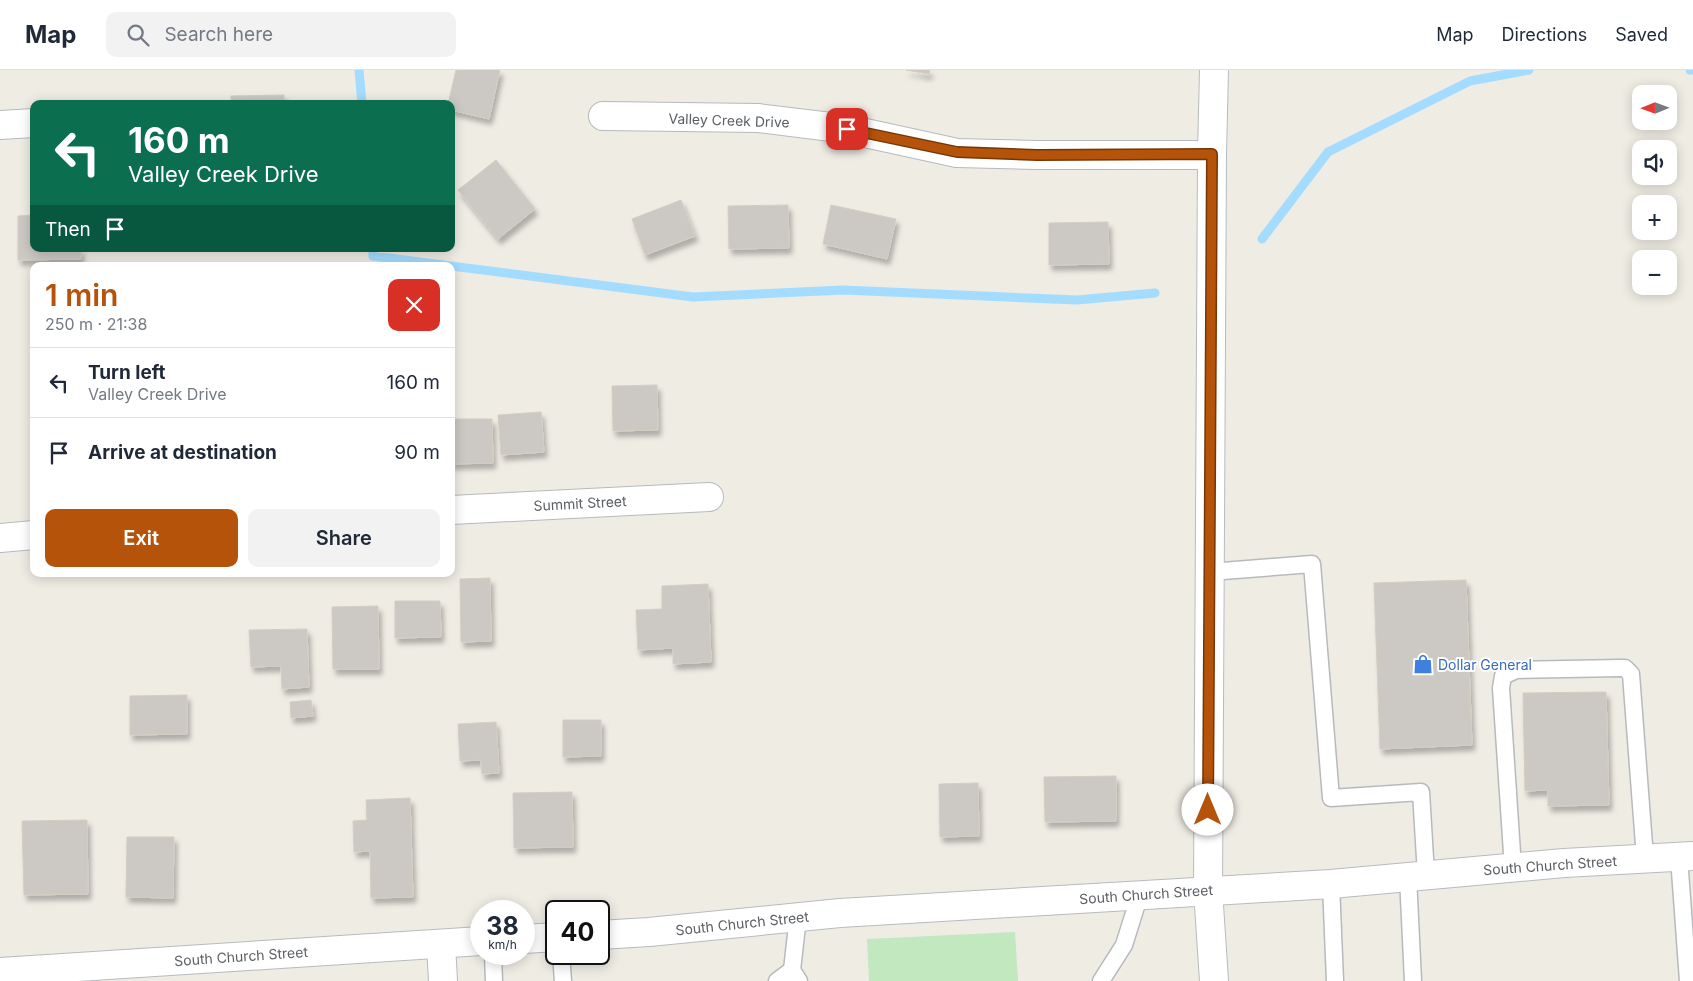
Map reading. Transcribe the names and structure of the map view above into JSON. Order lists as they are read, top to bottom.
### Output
{
  "streets": {
    "street": ["Valley Creek Drive", "Summit Street", "South Church Street"]
  },
  "places": {
    "shop": ["Dollar General"]
  },
  "north": "left",
  "page": {
    "header": "Map",
    "search": "Search here",
    "nav": ["Map", "Directions", "Saved"],
    "map_buttons": ["+", "−"],
    "turn": ["160 m", "Valley Creek Drive"],
    "then": "Then",
    "heading": ["1 min", "250 m · 21:38"],
    "list": [
      {
        "name": "Turn left",
        "note": "Valley Creek Drive",
        "value": "160 m"
      },
      {
        "name": "Arrive at destination",
        "value": "90 m"
      }
    ],
    "buttons": ["Exit", "Share"],
    "speed": "38 km/h",
    "limit": "40"
  }
}
